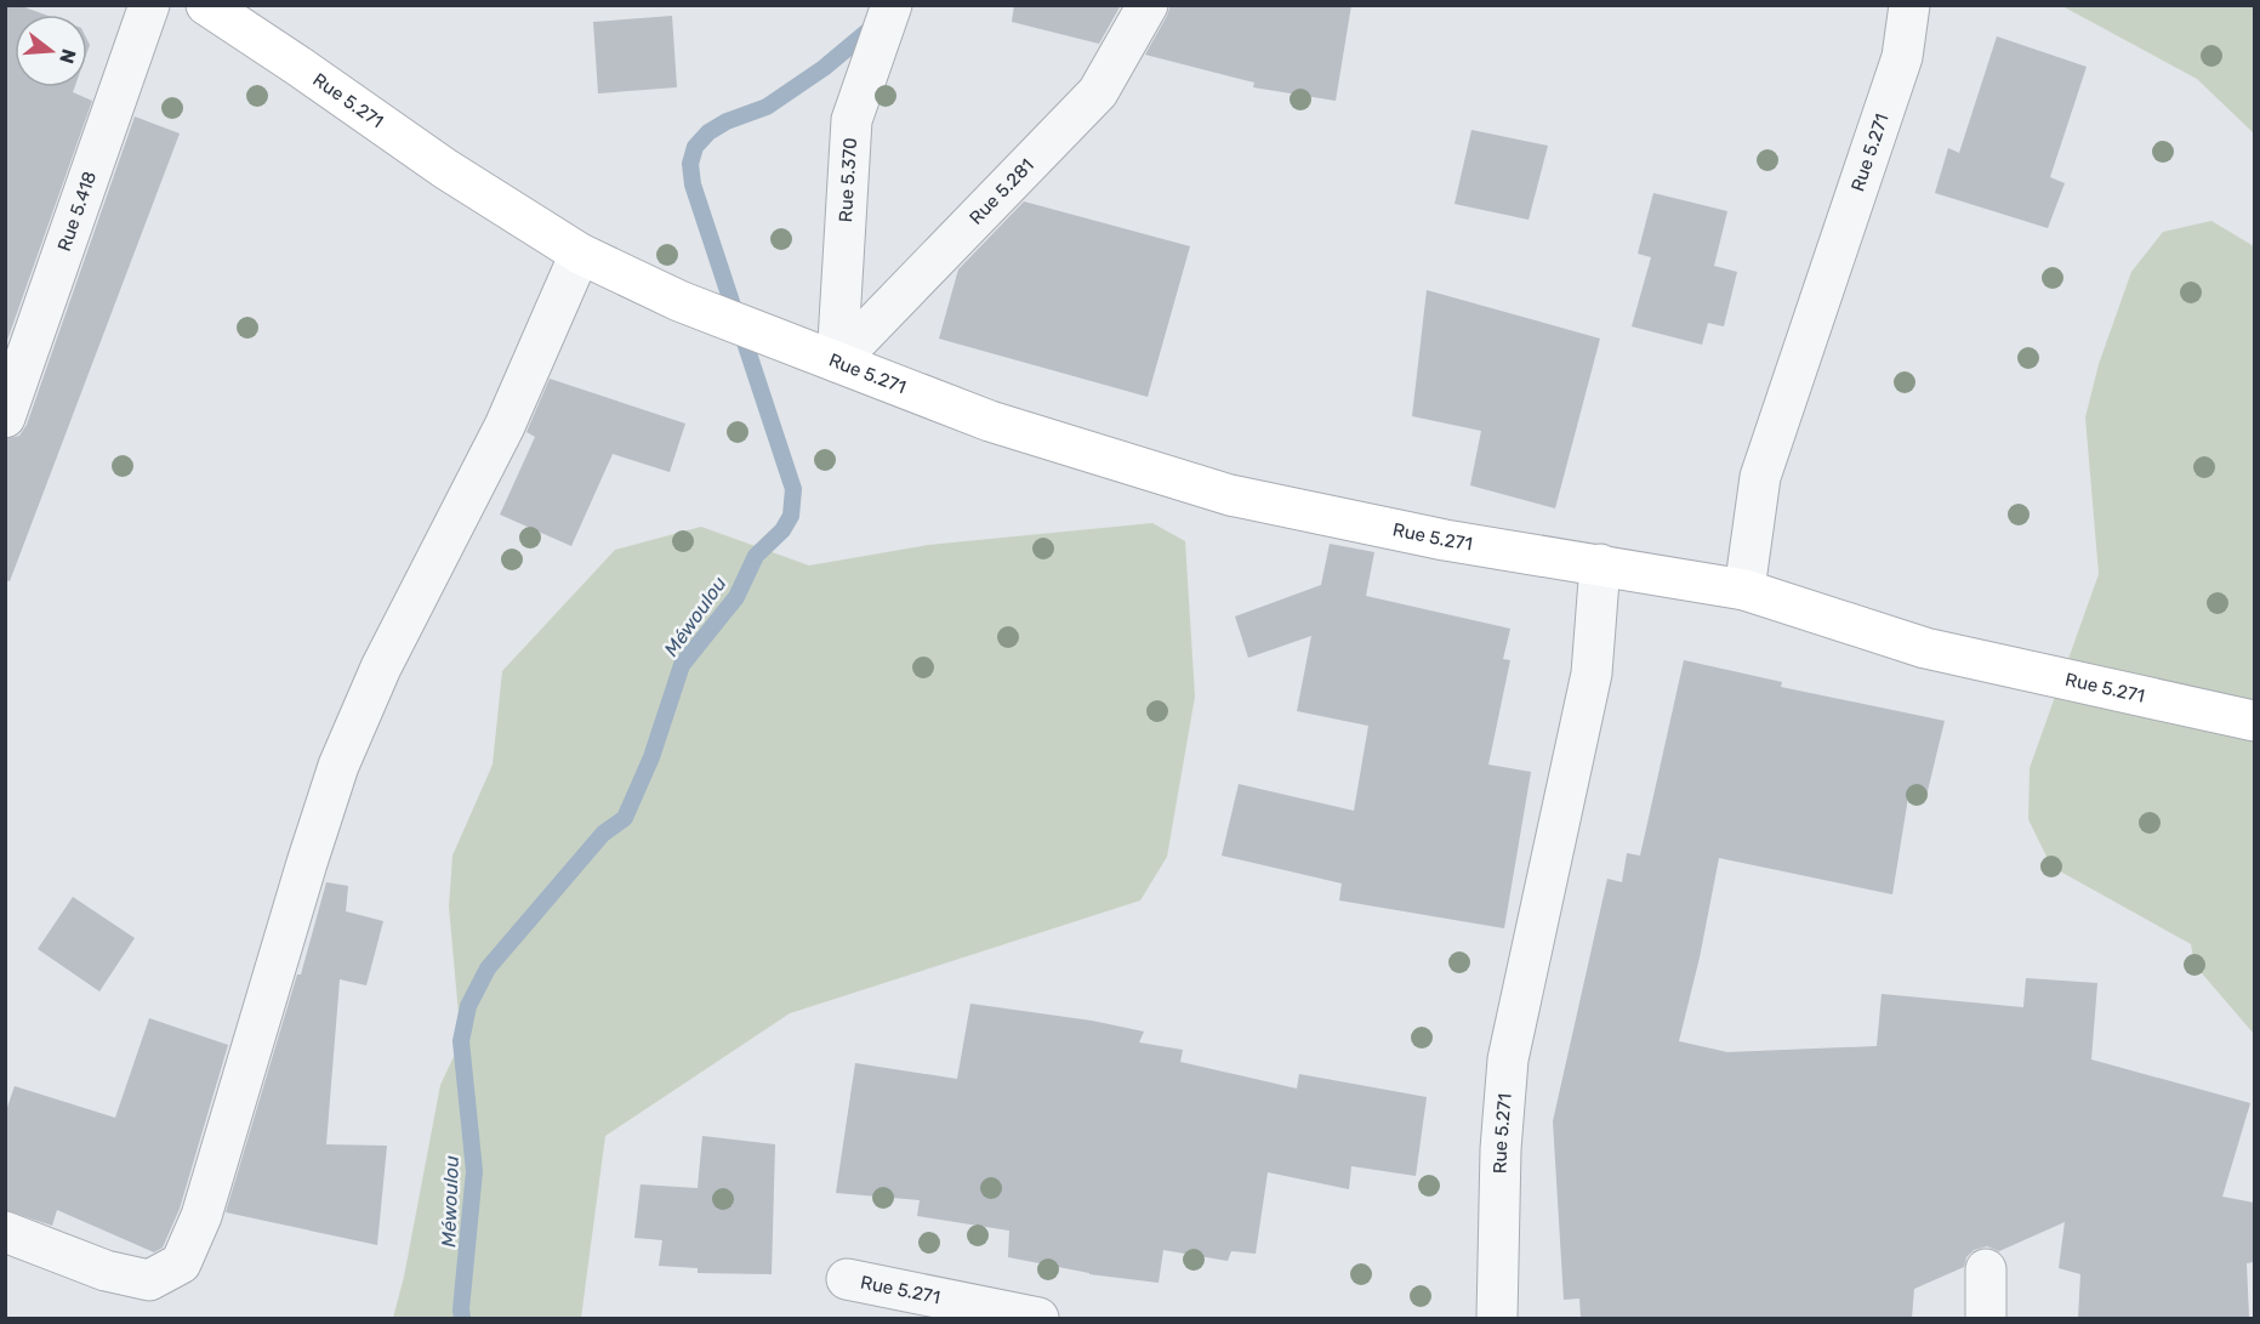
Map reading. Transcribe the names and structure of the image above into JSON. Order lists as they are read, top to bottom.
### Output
{
  "streets": {
    "street": [
      "Rue 5.271",
      "Rue 5.370",
      "Rue 5.281",
      "Rue 5.418"
    ]
  },
  "crossings": [
    ["Rue 5.271", "Rue 5.370"],
    ["Rue 5.271", "Rue 5.281"],
    ["Rue 5.370", "Rue 5.281"]
  ],
  "water": ["Méwoulou"],
  "north": "right"
}
